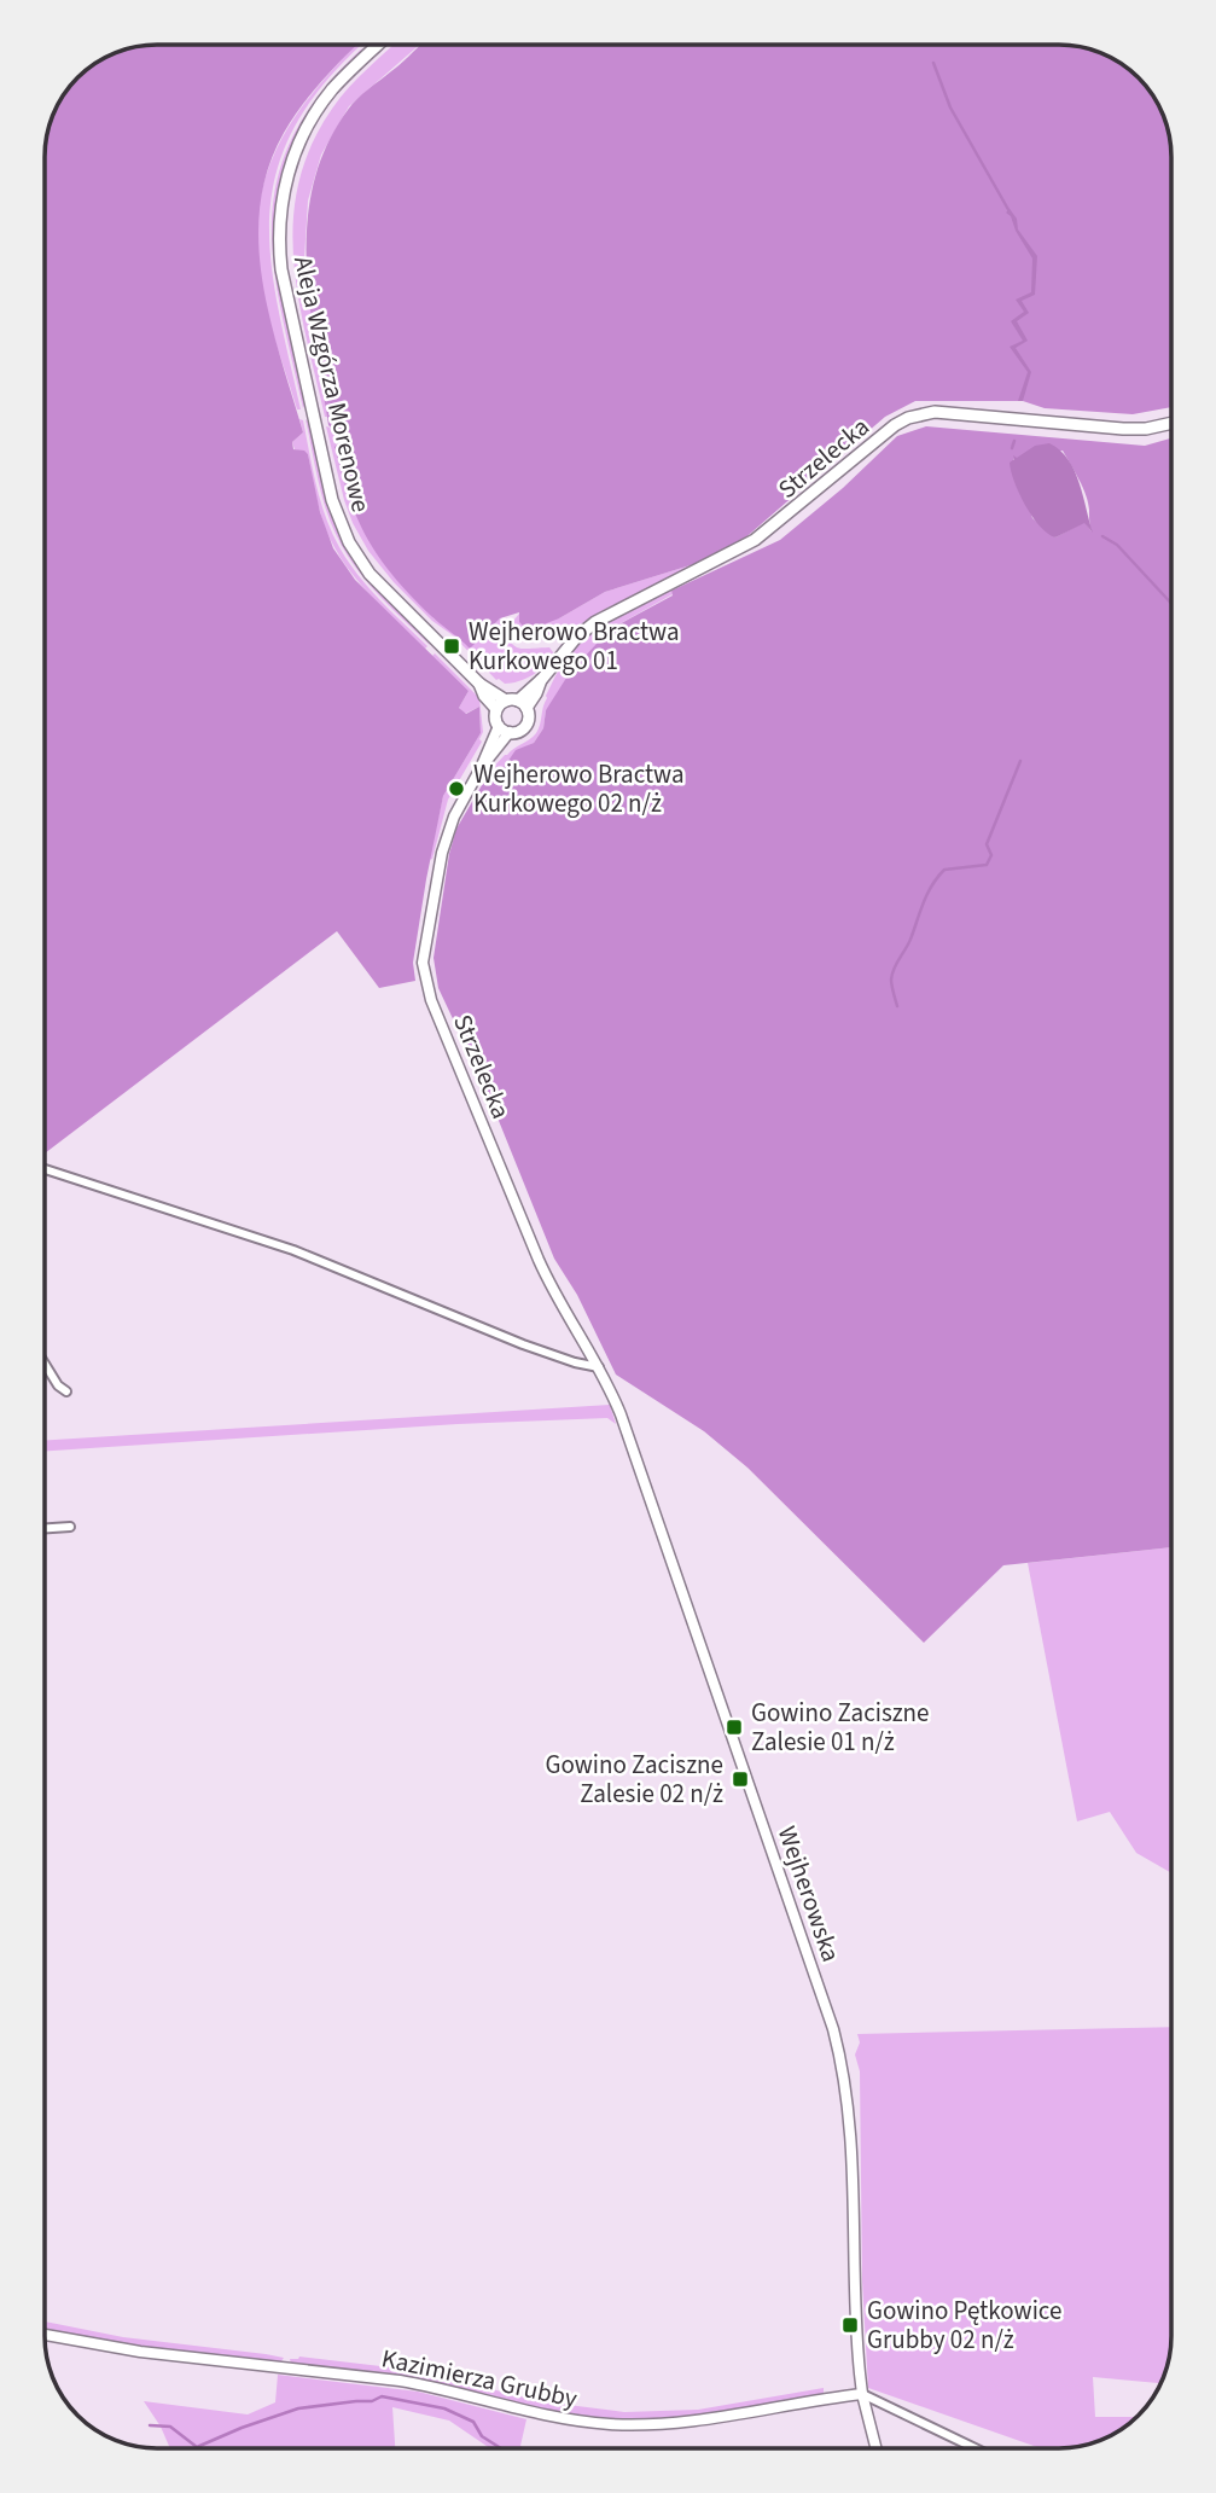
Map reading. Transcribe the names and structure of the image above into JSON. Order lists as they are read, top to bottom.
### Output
{
  "streets": {
    "main road": ["Aleja Wzgórza Morenowe", "Strzelecka"],
    "street": ["Wejherowska", "Kazimierza Grubby"]
  },
  "crossings": [
    ["Aleja Wzgórza Morenowe", "Strzelecka"],
    ["Strzelecka", "Wejherowska"],
    ["Wejherowska", "Kazimierza Grubby"]
  ],
  "places": {
    "transit": [
      "Wejherowo Bractwa Kurkowego 01",
      "Gowino Zaciszne Zalesie 01 n/ż",
      "Gowino Zaciszne Zalesie 02 n/ż",
      "Gowino Pętkowice Grubby 02 n/ż"
    ],
    "other": ["Wejherowo Bractwa Kurkowego 02 n/ż"]
  }
}
